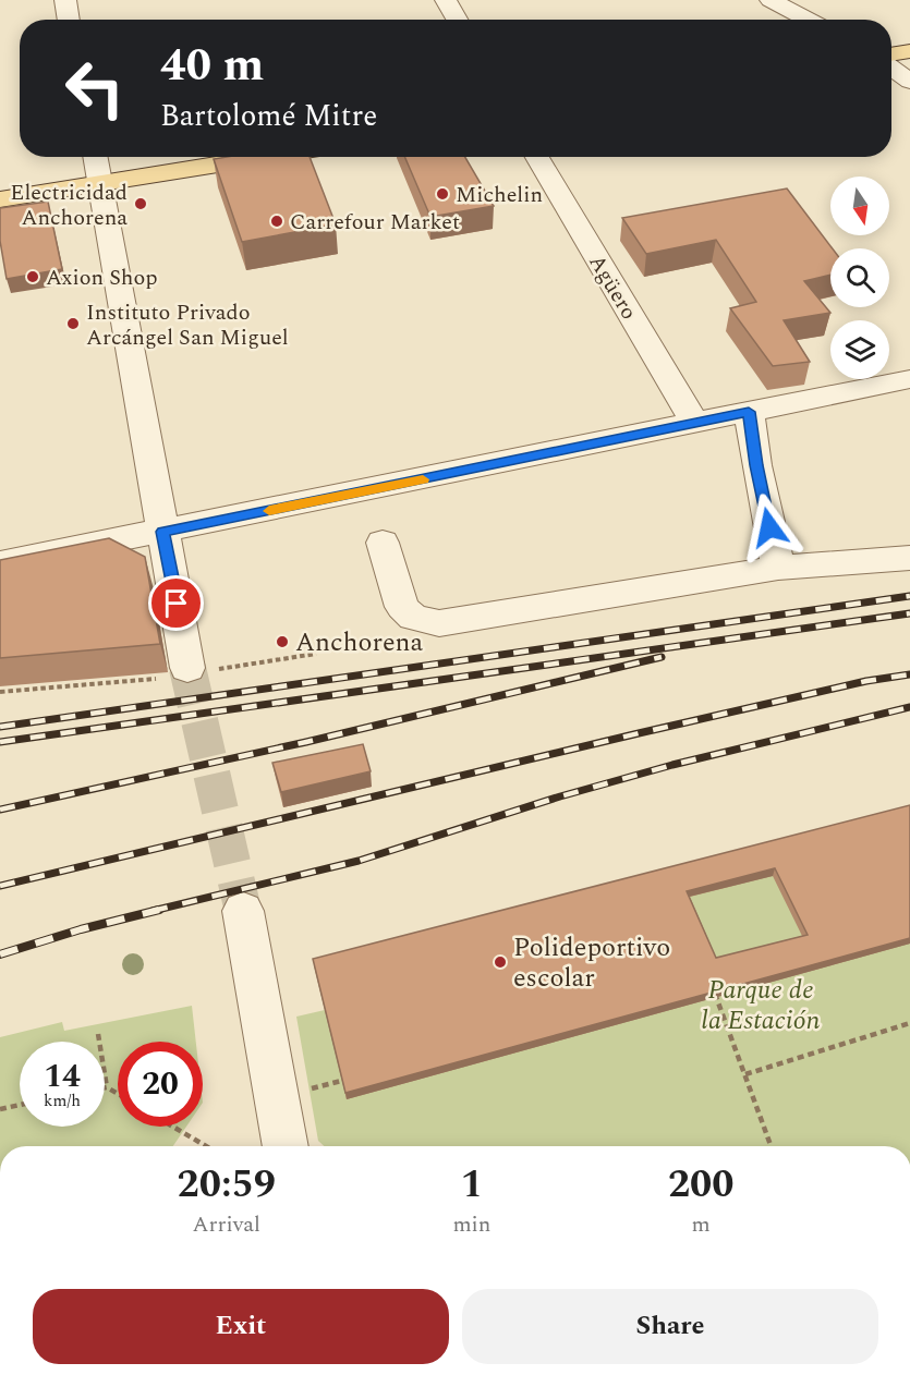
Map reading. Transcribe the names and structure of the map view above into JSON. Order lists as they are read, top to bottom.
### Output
{
  "streets": {
    "street": ["Agüero"]
  },
  "parks": ["Parque de la Estación"],
  "places": [
    "Michelin",
    "Electricidad Anchorena",
    "Carrefour Market",
    "Axion Shop",
    "Instituto Privado Arcángel San Miguel",
    "Anchorena",
    "Polideportivo escolar"
  ],
  "north": "bottom",
  "page": {
    "turn": ["40 m", "Bartolomé Mitre"],
    "speed": "14 km/h",
    "limit": "20",
    "eta": [
      "20:59",
      "Arrival",
      "1",
      "min",
      "200",
      "m"
    ],
    "buttons": ["Exit", "Share"]
  }
}
